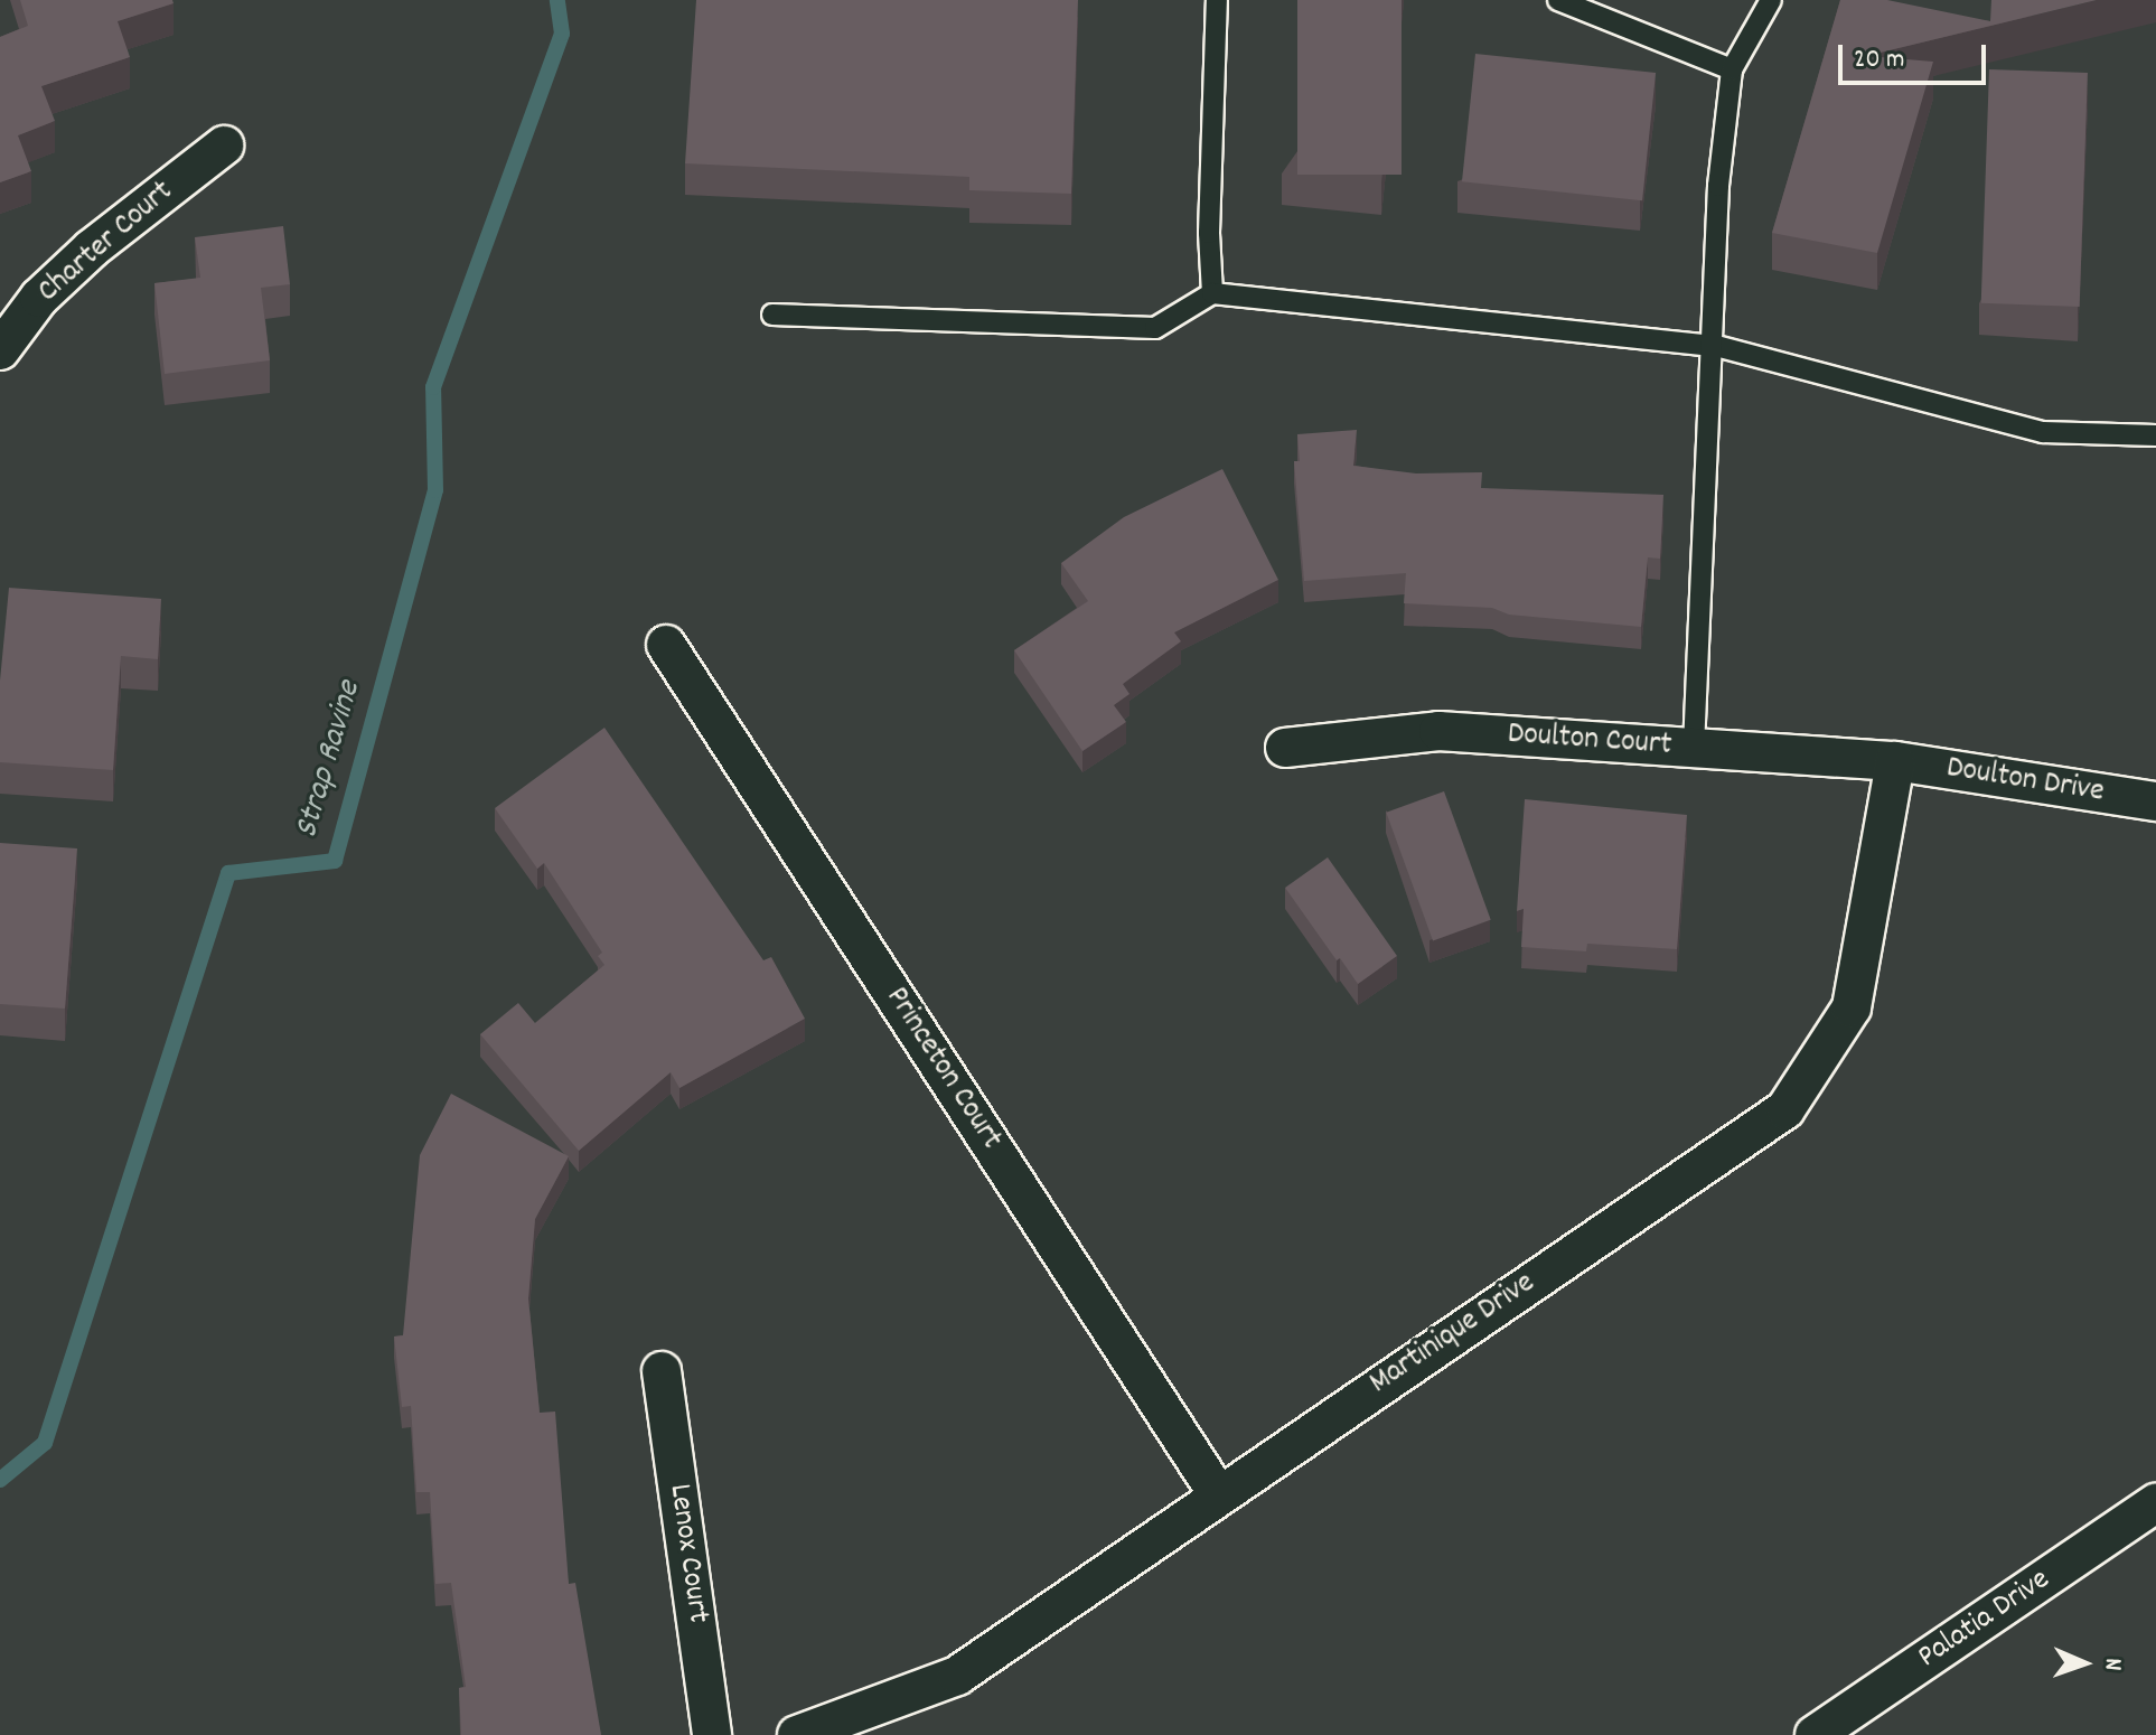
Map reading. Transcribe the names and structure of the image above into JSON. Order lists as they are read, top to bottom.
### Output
{
  "streets": {
    "street": [
      "Charter Court",
      "Doulton Court",
      "Doulton Drive",
      "Princeton Court",
      "Martinique Drive",
      "Lenox Court",
      "Palatia Drive"
    ]
  },
  "crossings": [
    ["Doulton Court", "Doulton Drive"],
    ["Doulton Court", "Martinique Drive"],
    ["Doulton Drive", "Martinique Drive"],
    ["Princeton Court", "Martinique Drive"]
  ],
  "water": ["Strap Ravine"],
  "scale_bar": "20 m",
  "north": "right"
}
